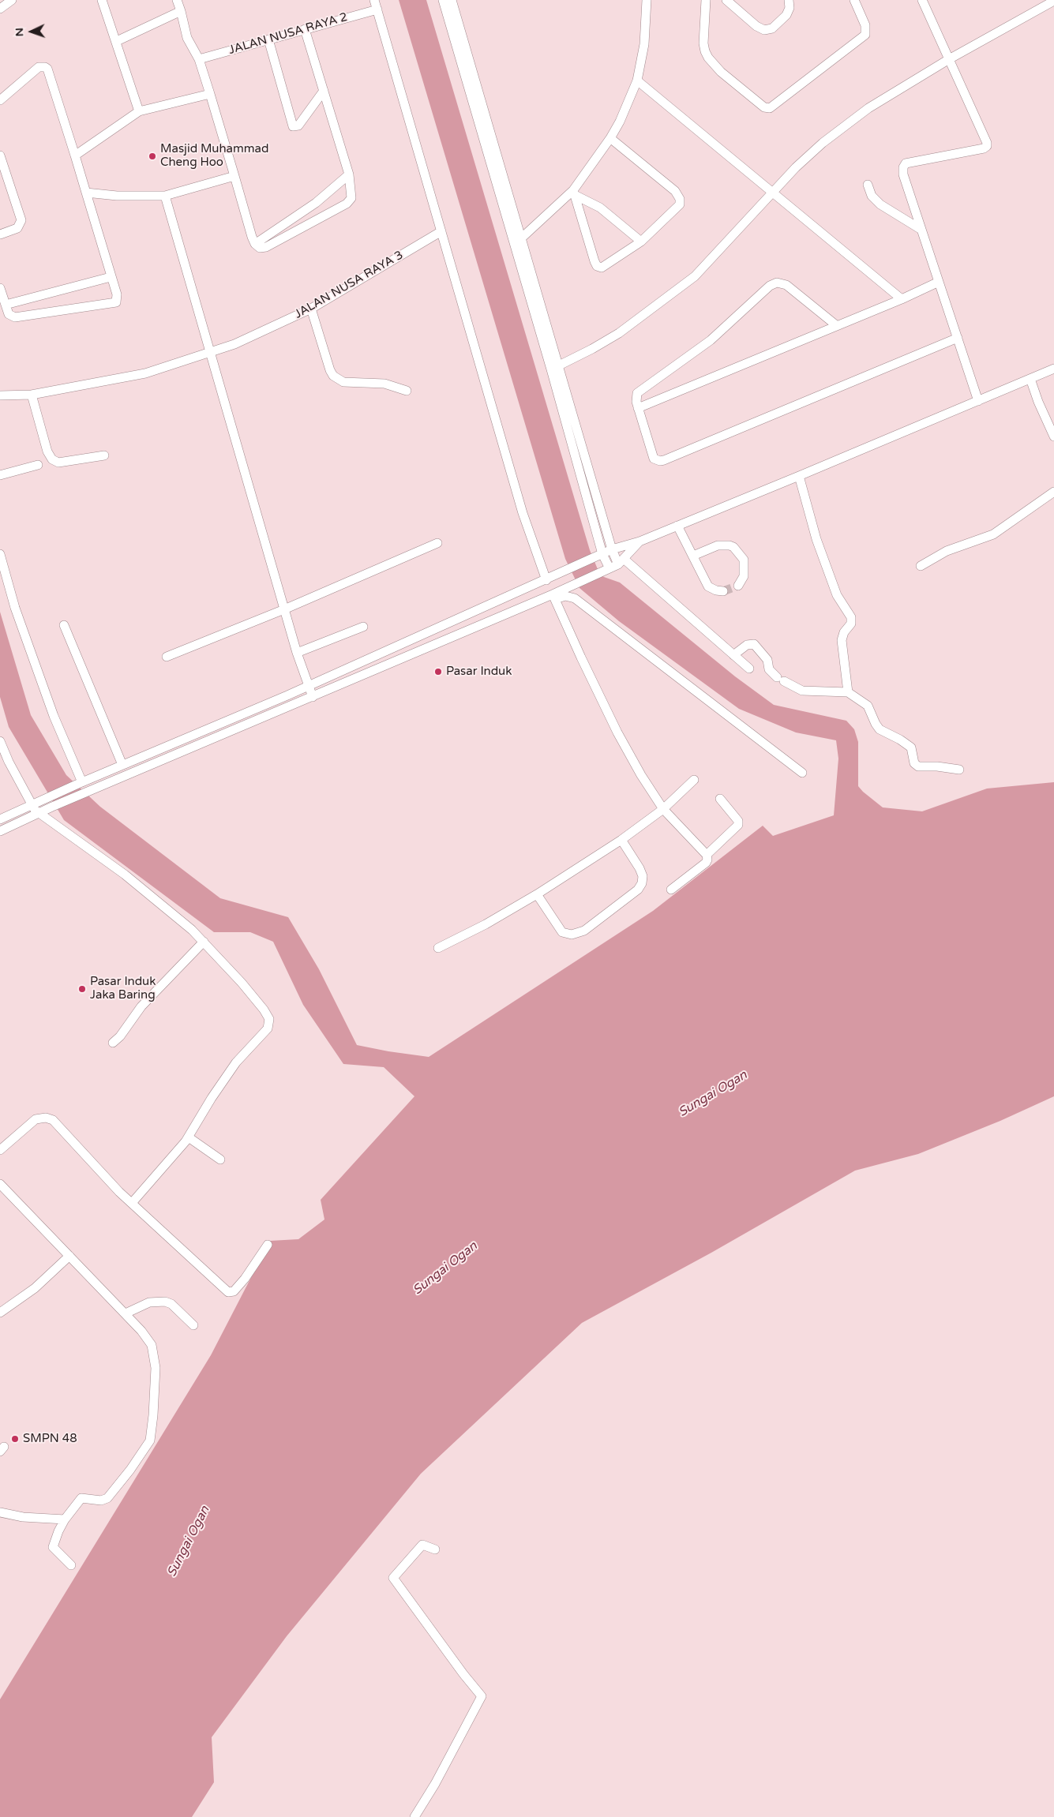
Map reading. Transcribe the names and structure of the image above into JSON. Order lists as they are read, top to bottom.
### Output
{
  "streets": {
    "street": ["JALAN NUSA RAYA 2", "JALAN NUSA RAYA 3"]
  },
  "water": ["Sungai Ogan"],
  "places": [
    "Masjid Muhammad Cheng Hoo",
    "Pasar Induk",
    "Pasar Induk Jaka Baring",
    "SMPN 48"
  ],
  "north": "left"
}
